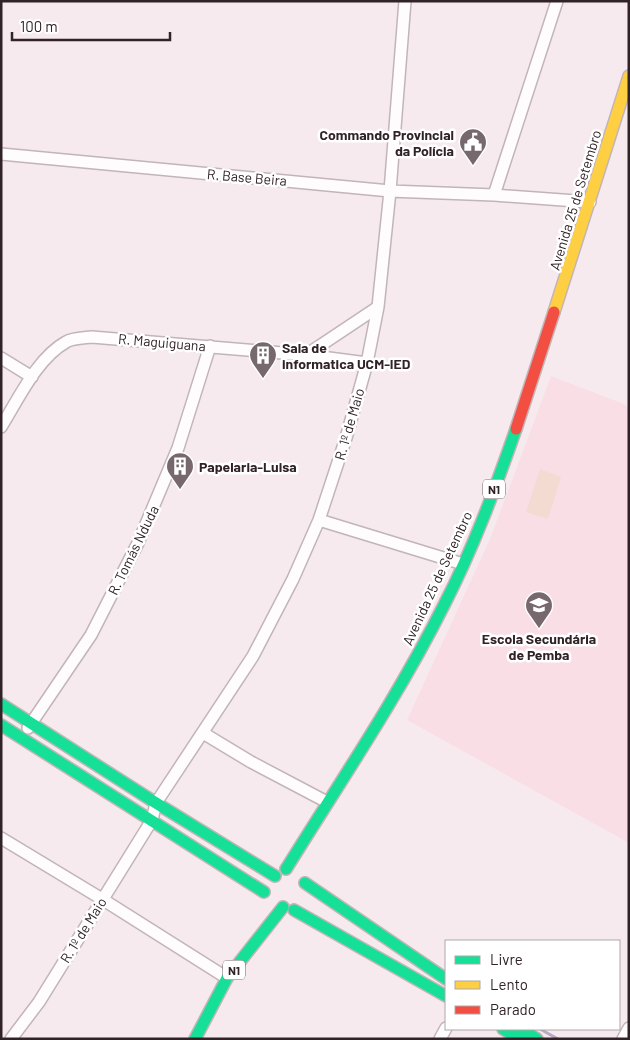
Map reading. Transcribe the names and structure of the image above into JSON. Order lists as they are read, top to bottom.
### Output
{
  "streets": {
    "main road": ["Avenida 25 de Setembro", "N1"],
    "street": [
      "R. Base Beira",
      "R. Maguiguana",
      "R. 1º de Maio",
      "R. Tomás Nduda"
    ]
  },
  "crossings": [
    ["R. Base Beira", "Avenida 25 de Setembro"],
    ["R. Base Beira", "R. 1º de Maio"],
    ["R. Maguiguana", "R. 1º de Maio"],
    ["R. Maguiguana", "R. Tomás Nduda"]
  ],
  "places": {
    "public building": ["Commando Provincial da Polícia"],
    "building": ["Sala de informatica UCM-IED", "Papelaria-Luisa"],
    "school or university": ["Escola Secundária de Pemba"]
  },
  "legend": ["Livre", "Lento", "Parado"],
  "scale_bar": "100 m"
}
